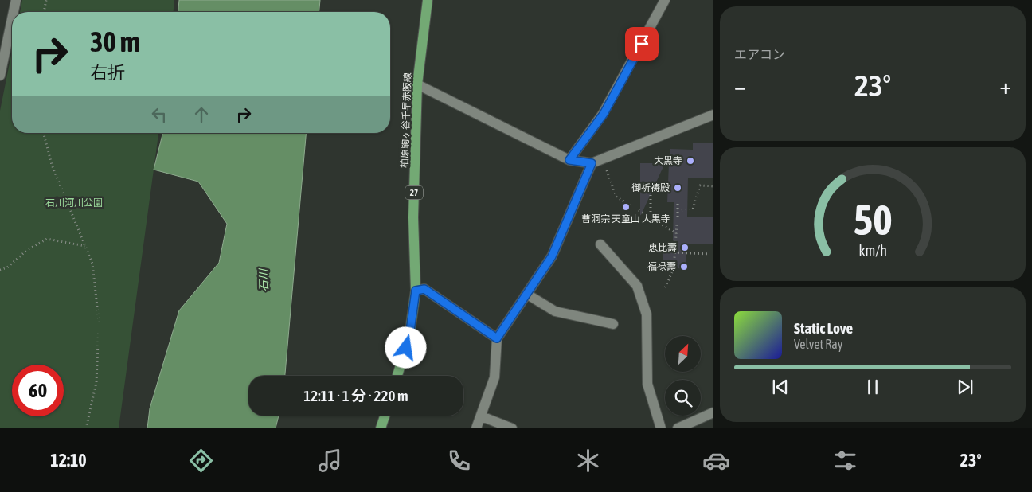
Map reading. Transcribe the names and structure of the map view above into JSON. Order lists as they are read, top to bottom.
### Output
{
  "streets": {
    "main road": ["柏原駒ヶ谷千早赤阪線", "27"]
  },
  "water": ["石川"],
  "parks": ["石川河川公園"],
  "places": [
    "大黒寺",
    "御祈祷殿",
    "曹洞宗 天童山 大黒寺",
    "恵比壽",
    "福禄壽"
  ],
  "north": "top right",
  "page": {
    "tile": "エアコン",
    "turn": ["30 m", "右折"],
    "heat": ["−", "23°", "+"],
    "song": ["Static Love", "Velvet Ray"],
    "limit": "60",
    "trip": "12:11 · 1 分 · 220 m",
    "tabs": ["12:10", "23°"],
    "gauge": ["50", "km/h"]
  }
}
